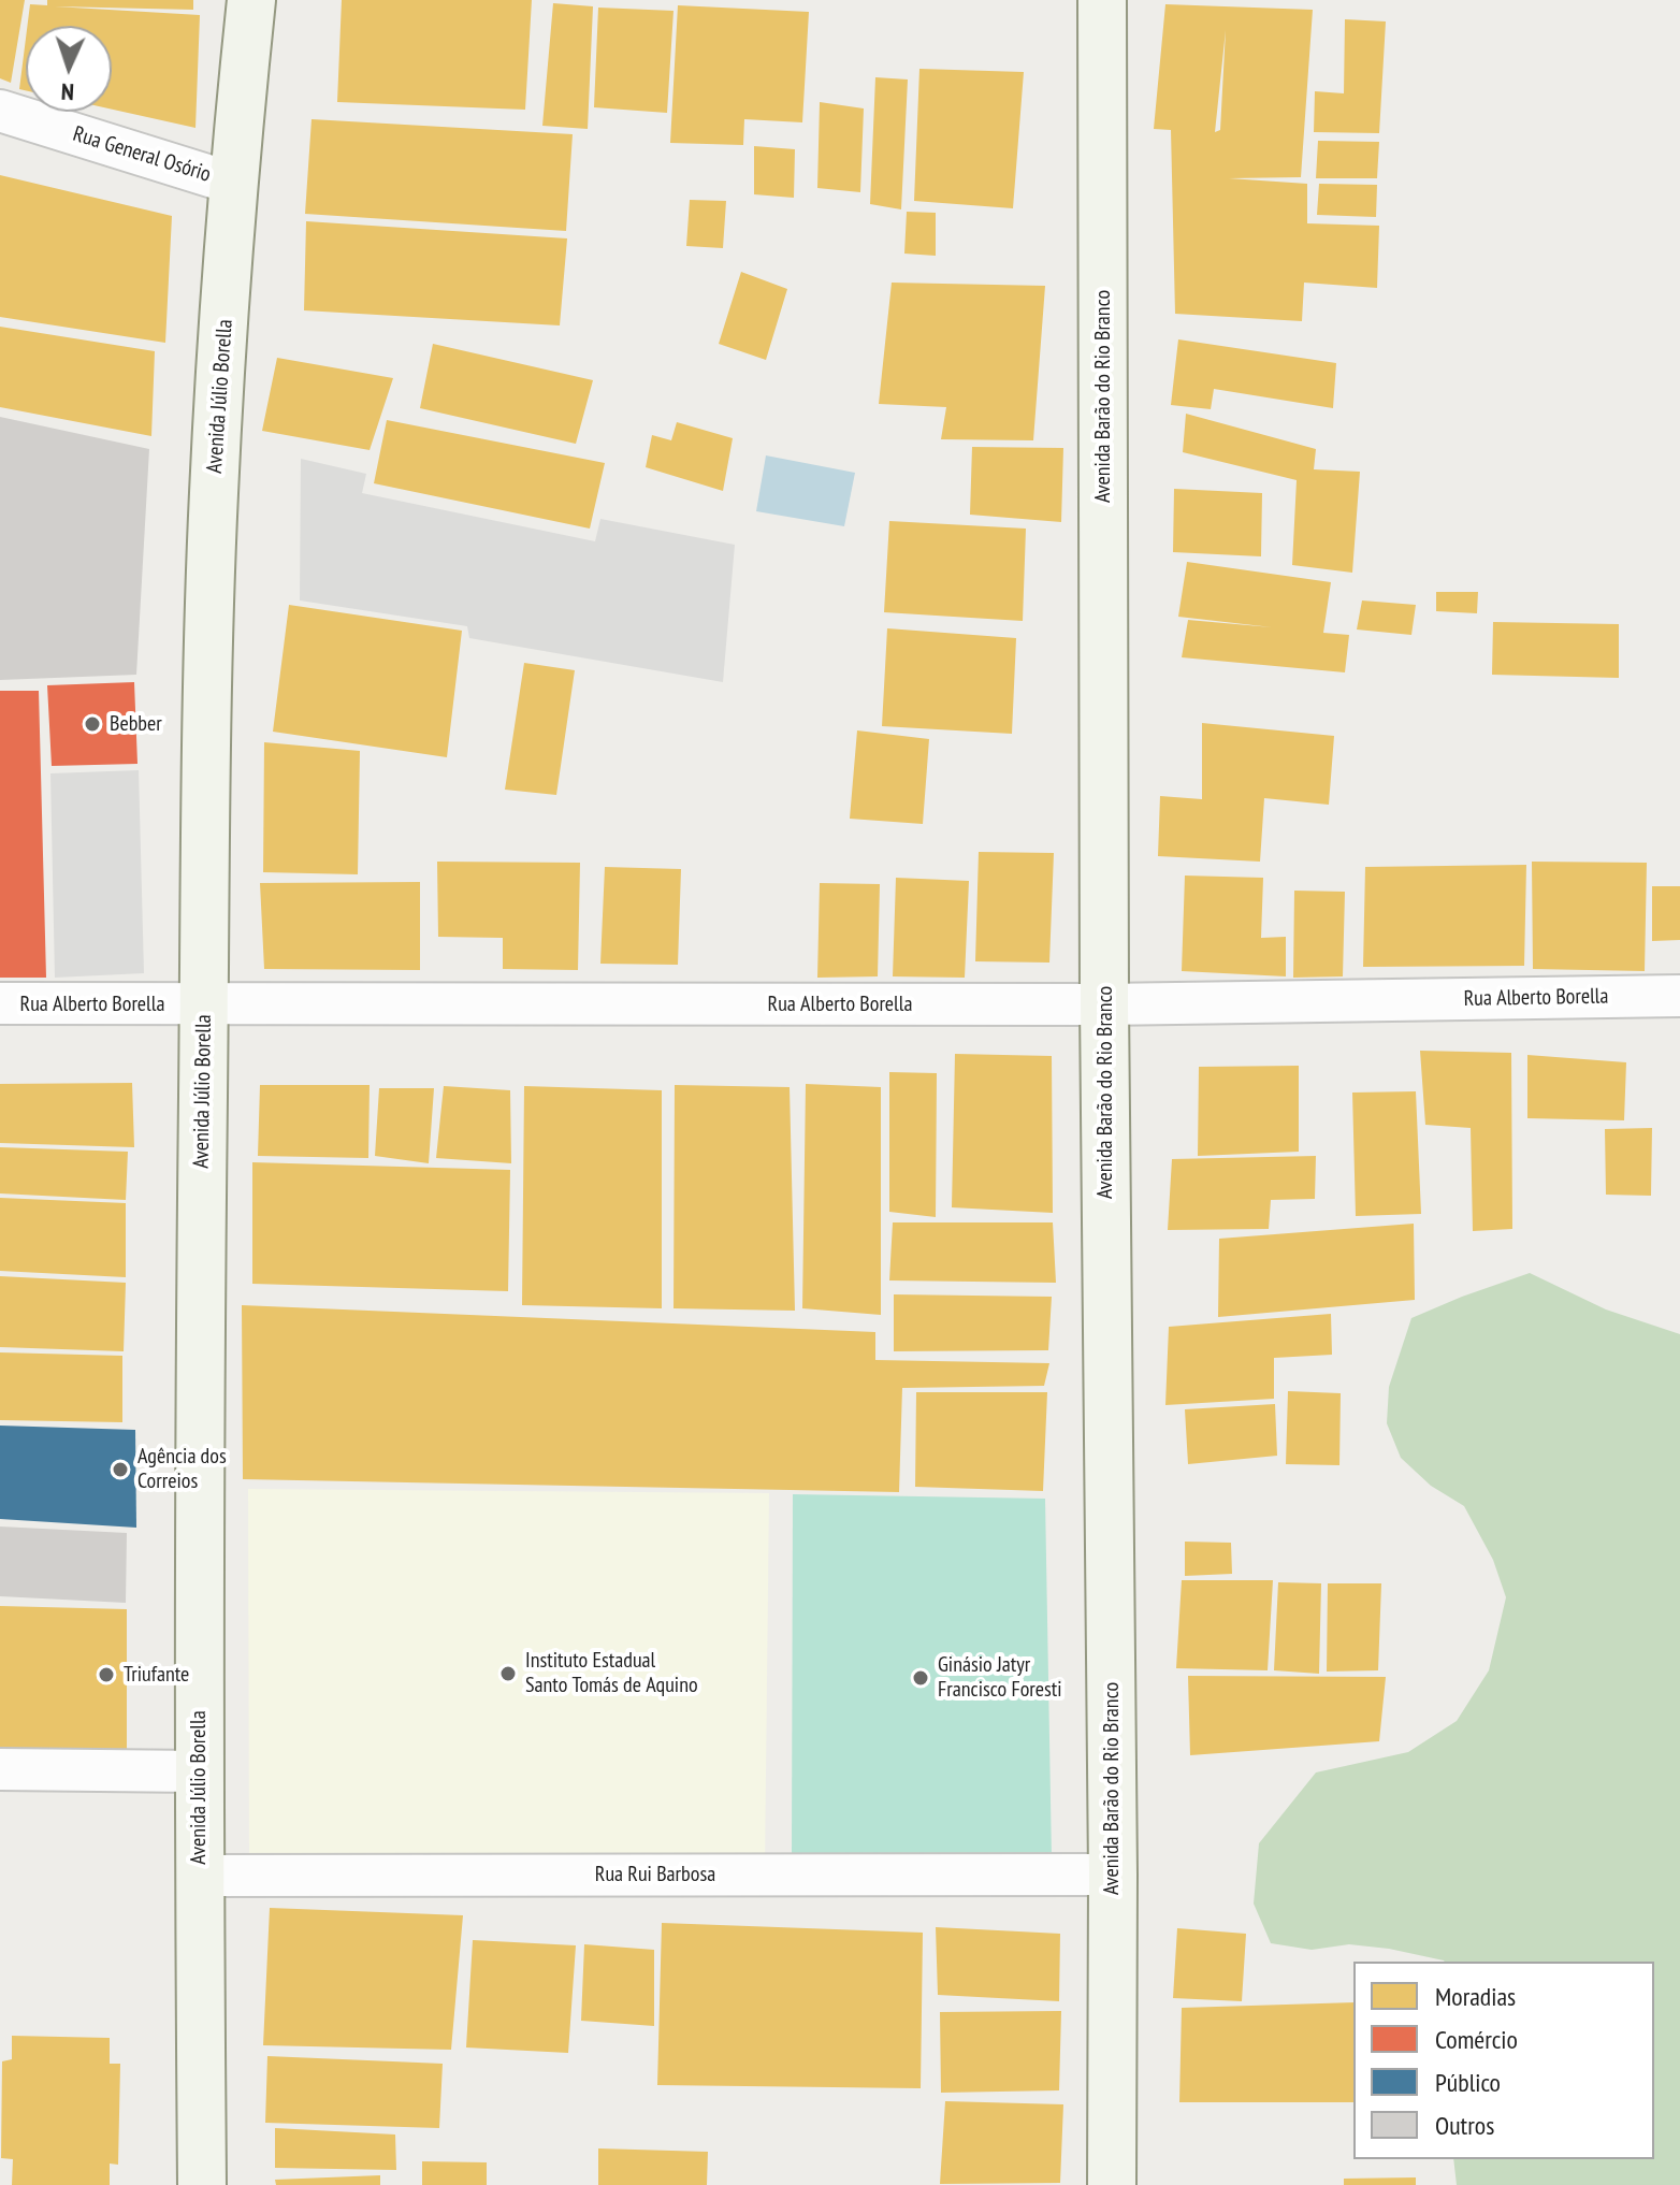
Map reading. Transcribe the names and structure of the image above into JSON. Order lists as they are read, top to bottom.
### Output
{
  "streets": {
    "main road": ["Avenida Júlio Borella", "Avenida Barão do Rio Branco"],
    "street": ["Rua General Osório", "Rua Alberto Borella", "Rua Rui Barbosa"]
  },
  "crossings": [
    ["Rua General Osório", "Avenida Júlio Borella"],
    ["Avenida Júlio Borella", "Rua Alberto Borella"],
    ["Avenida Júlio Borella", "Rua Rui Barbosa"],
    ["Avenida Barão do Rio Branco", "Rua Alberto Borella"],
    ["Avenida Barão do Rio Branco", "Rua Rui Barbosa"]
  ],
  "places": [
    "Bebber",
    "Agência dos Correios",
    "Instituto Estadual Santo Tomás de Aquino",
    "Triufante",
    "Ginásio Jatyr Francisco Foresti"
  ],
  "legend": [
    "Moradias",
    "Comércio",
    "Público",
    "Outros"
  ],
  "north": "bottom"
}
